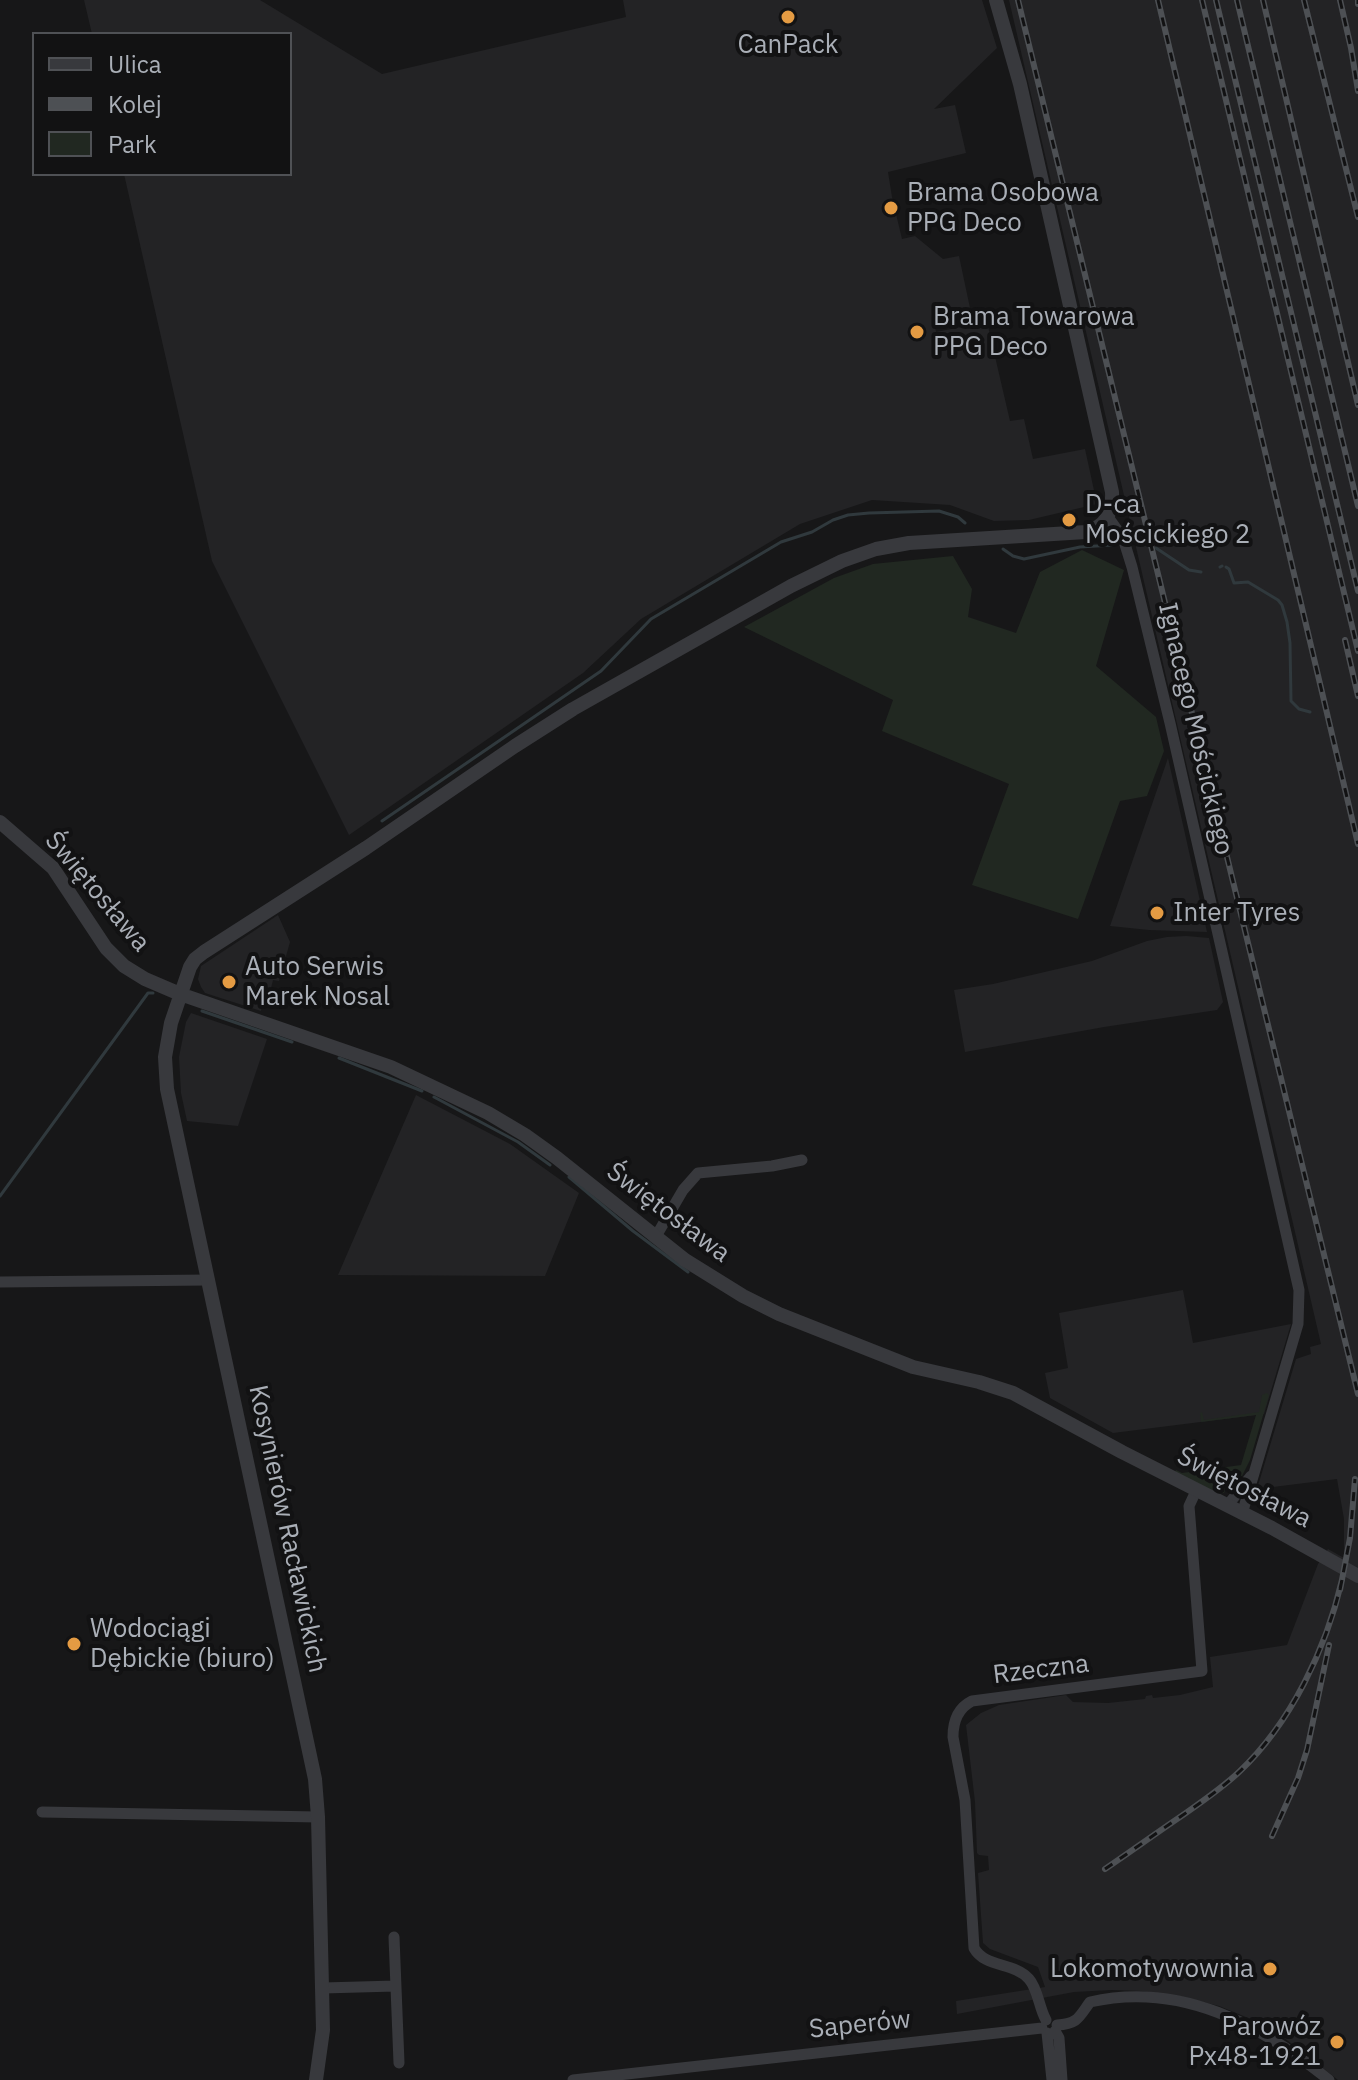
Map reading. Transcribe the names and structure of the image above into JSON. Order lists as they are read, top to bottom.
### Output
{
  "streets": {
    "street": [
      "Ignacego Mościckiego",
      "Świętosława",
      "Kosynierów Racławickich",
      "Rzeczna",
      "Saperów"
    ]
  },
  "crossings": [
    ["Ignacego Mościckiego", "Świętosława"],
    ["Ignacego Mościckiego", "Kosynierów Racławickich"],
    ["Świętosława", "Kosynierów Racławickich"],
    ["Świętosława", "Rzeczna"],
    ["Rzeczna", "Saperów"]
  ],
  "places": [
    "CanPack",
    "Brama Osobowa PPG Deco",
    "Brama Towarowa PPG Deco",
    "D-ca Mościckiego 2",
    "Inter Tyres",
    "Auto Serwis Marek Nosal",
    "Wodociągi Dębickie (biuro)",
    "Lokomotywownia",
    "Parowóz Px48-1921"
  ],
  "legend": ["Ulica", "Kolej", "Park"]
}
